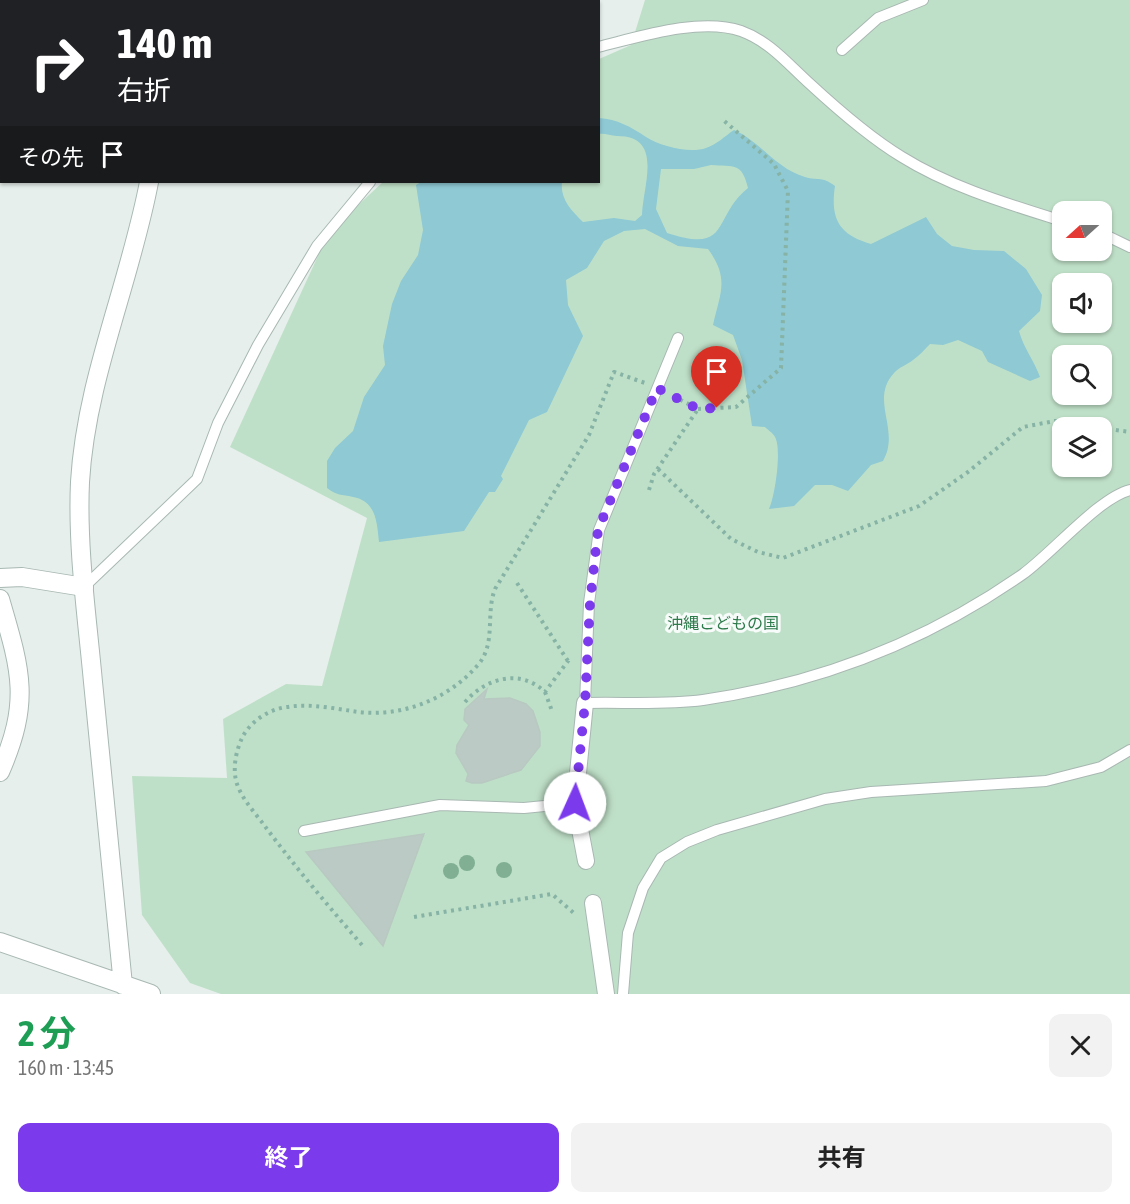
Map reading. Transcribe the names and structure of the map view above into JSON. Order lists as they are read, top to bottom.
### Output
{
  "parks": ["沖縄こどもの国"],
  "north": "left",
  "page": {
    "turn": ["140 m", "右折"],
    "then": "その先",
    "heading": ["2 分", "160 m · 13:45"],
    "buttons": ["終了", "共有"]
  }
}
